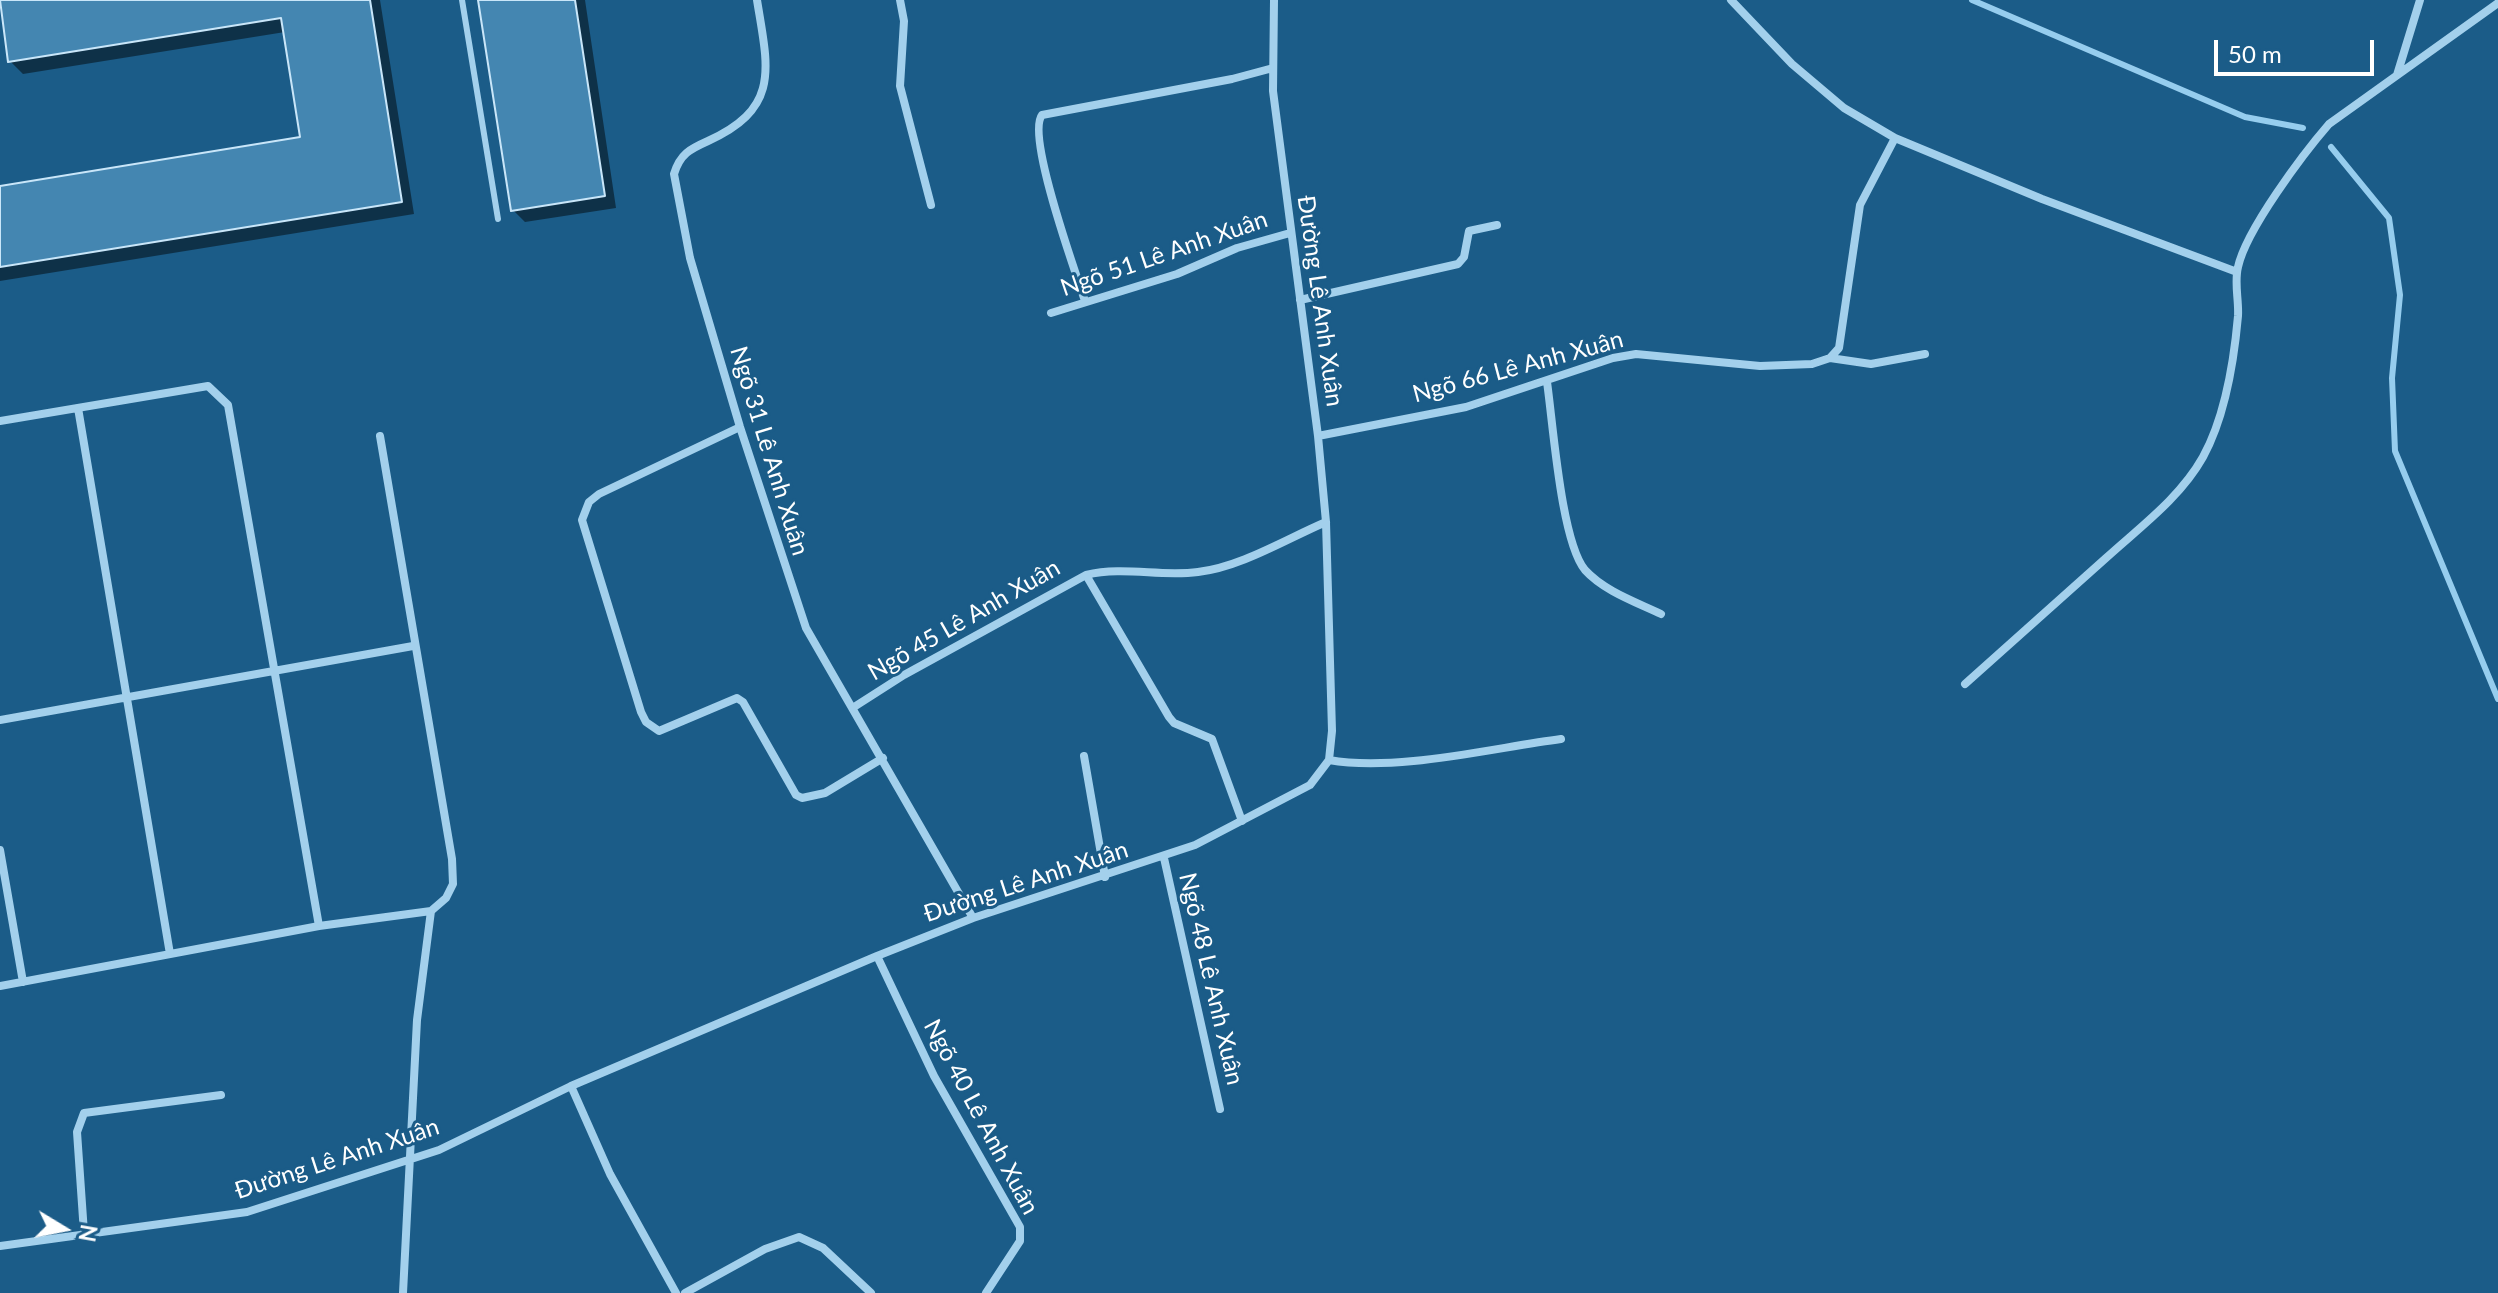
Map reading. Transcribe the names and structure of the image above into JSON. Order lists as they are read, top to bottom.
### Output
{
  "streets": {
    "street": [
      "Ngõ 51 Lê Anh Xuân",
      "Đường Lê Anh Xuân",
      "Ngõ 66 Lê Anh Xuân",
      "Ngõ 31 Lê Anh Xuân",
      "Ngõ 45 Lê Anh Xuân",
      "Ngõ 48 Lê Anh Xuân",
      "Ngõ 40 Lê Anh Xuân"
    ]
  },
  "crossings": [
    ["Ngõ 51 Lê Anh Xuân", "Đường Lê Anh Xuân"],
    ["Đường Lê Anh Xuân", "Ngõ 66 Lê Anh Xuân"],
    ["Đường Lê Anh Xuân", "Ngõ 31 Lê Anh Xuân"],
    ["Đường Lê Anh Xuân", "Ngõ 45 Lê Anh Xuân"],
    ["Đường Lê Anh Xuân", "Ngõ 48 Lê Anh Xuân"],
    ["Đường Lê Anh Xuân", "Ngõ 40 Lê Anh Xuân"],
    ["Ngõ 31 Lê Anh Xuân", "Ngõ 45 Lê Anh Xuân"]
  ],
  "scale_bar": "50 m",
  "north": "right"
}
